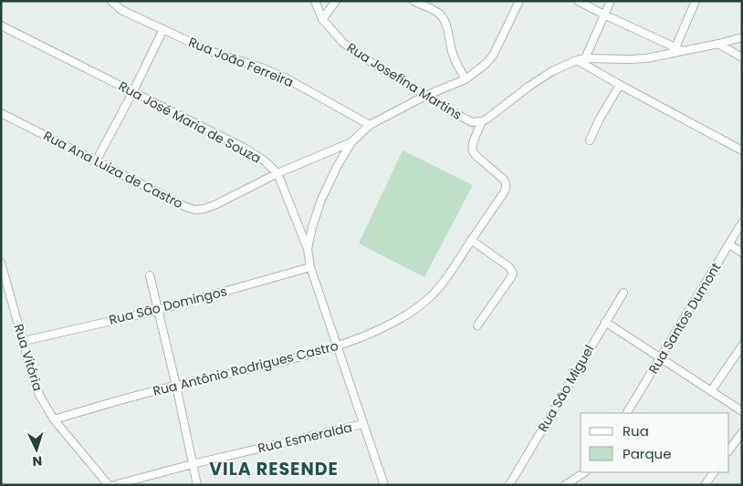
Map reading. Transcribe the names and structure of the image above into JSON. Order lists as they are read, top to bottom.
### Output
{
  "streets": {
    "street": [
      "Rua João Ferreira",
      "Rua Josefina Martins",
      "Rua José Maria de Souza",
      "Rua Ana Luiza de Castro",
      "Rua São Domingos",
      "Rua Santos Dumont",
      "Rua Vitória",
      "Rua Antônio Rodrigues Castro",
      "Rua São Miguel",
      "Rua Esmeralda"
    ]
  },
  "crossings": [
    ["Rua Josefina Martins", "Rua Antônio Rodrigues Castro"],
    ["Rua José Maria de Souza", "Rua Ana Luiza de Castro"],
    ["Rua José Maria de Souza", "Rua São Domingos"],
    ["Rua José Maria de Souza", "Rua Antônio Rodrigues Castro"],
    ["Rua José Maria de Souza", "Rua Esmeralda"],
    ["Rua São Domingos", "Rua Vitória"],
    ["Rua Vitória", "Rua Antônio Rodrigues Castro"]
  ],
  "districts": ["VILA RESENDE"],
  "legend": ["Rua", "Parque"],
  "north": "bottom"
}
